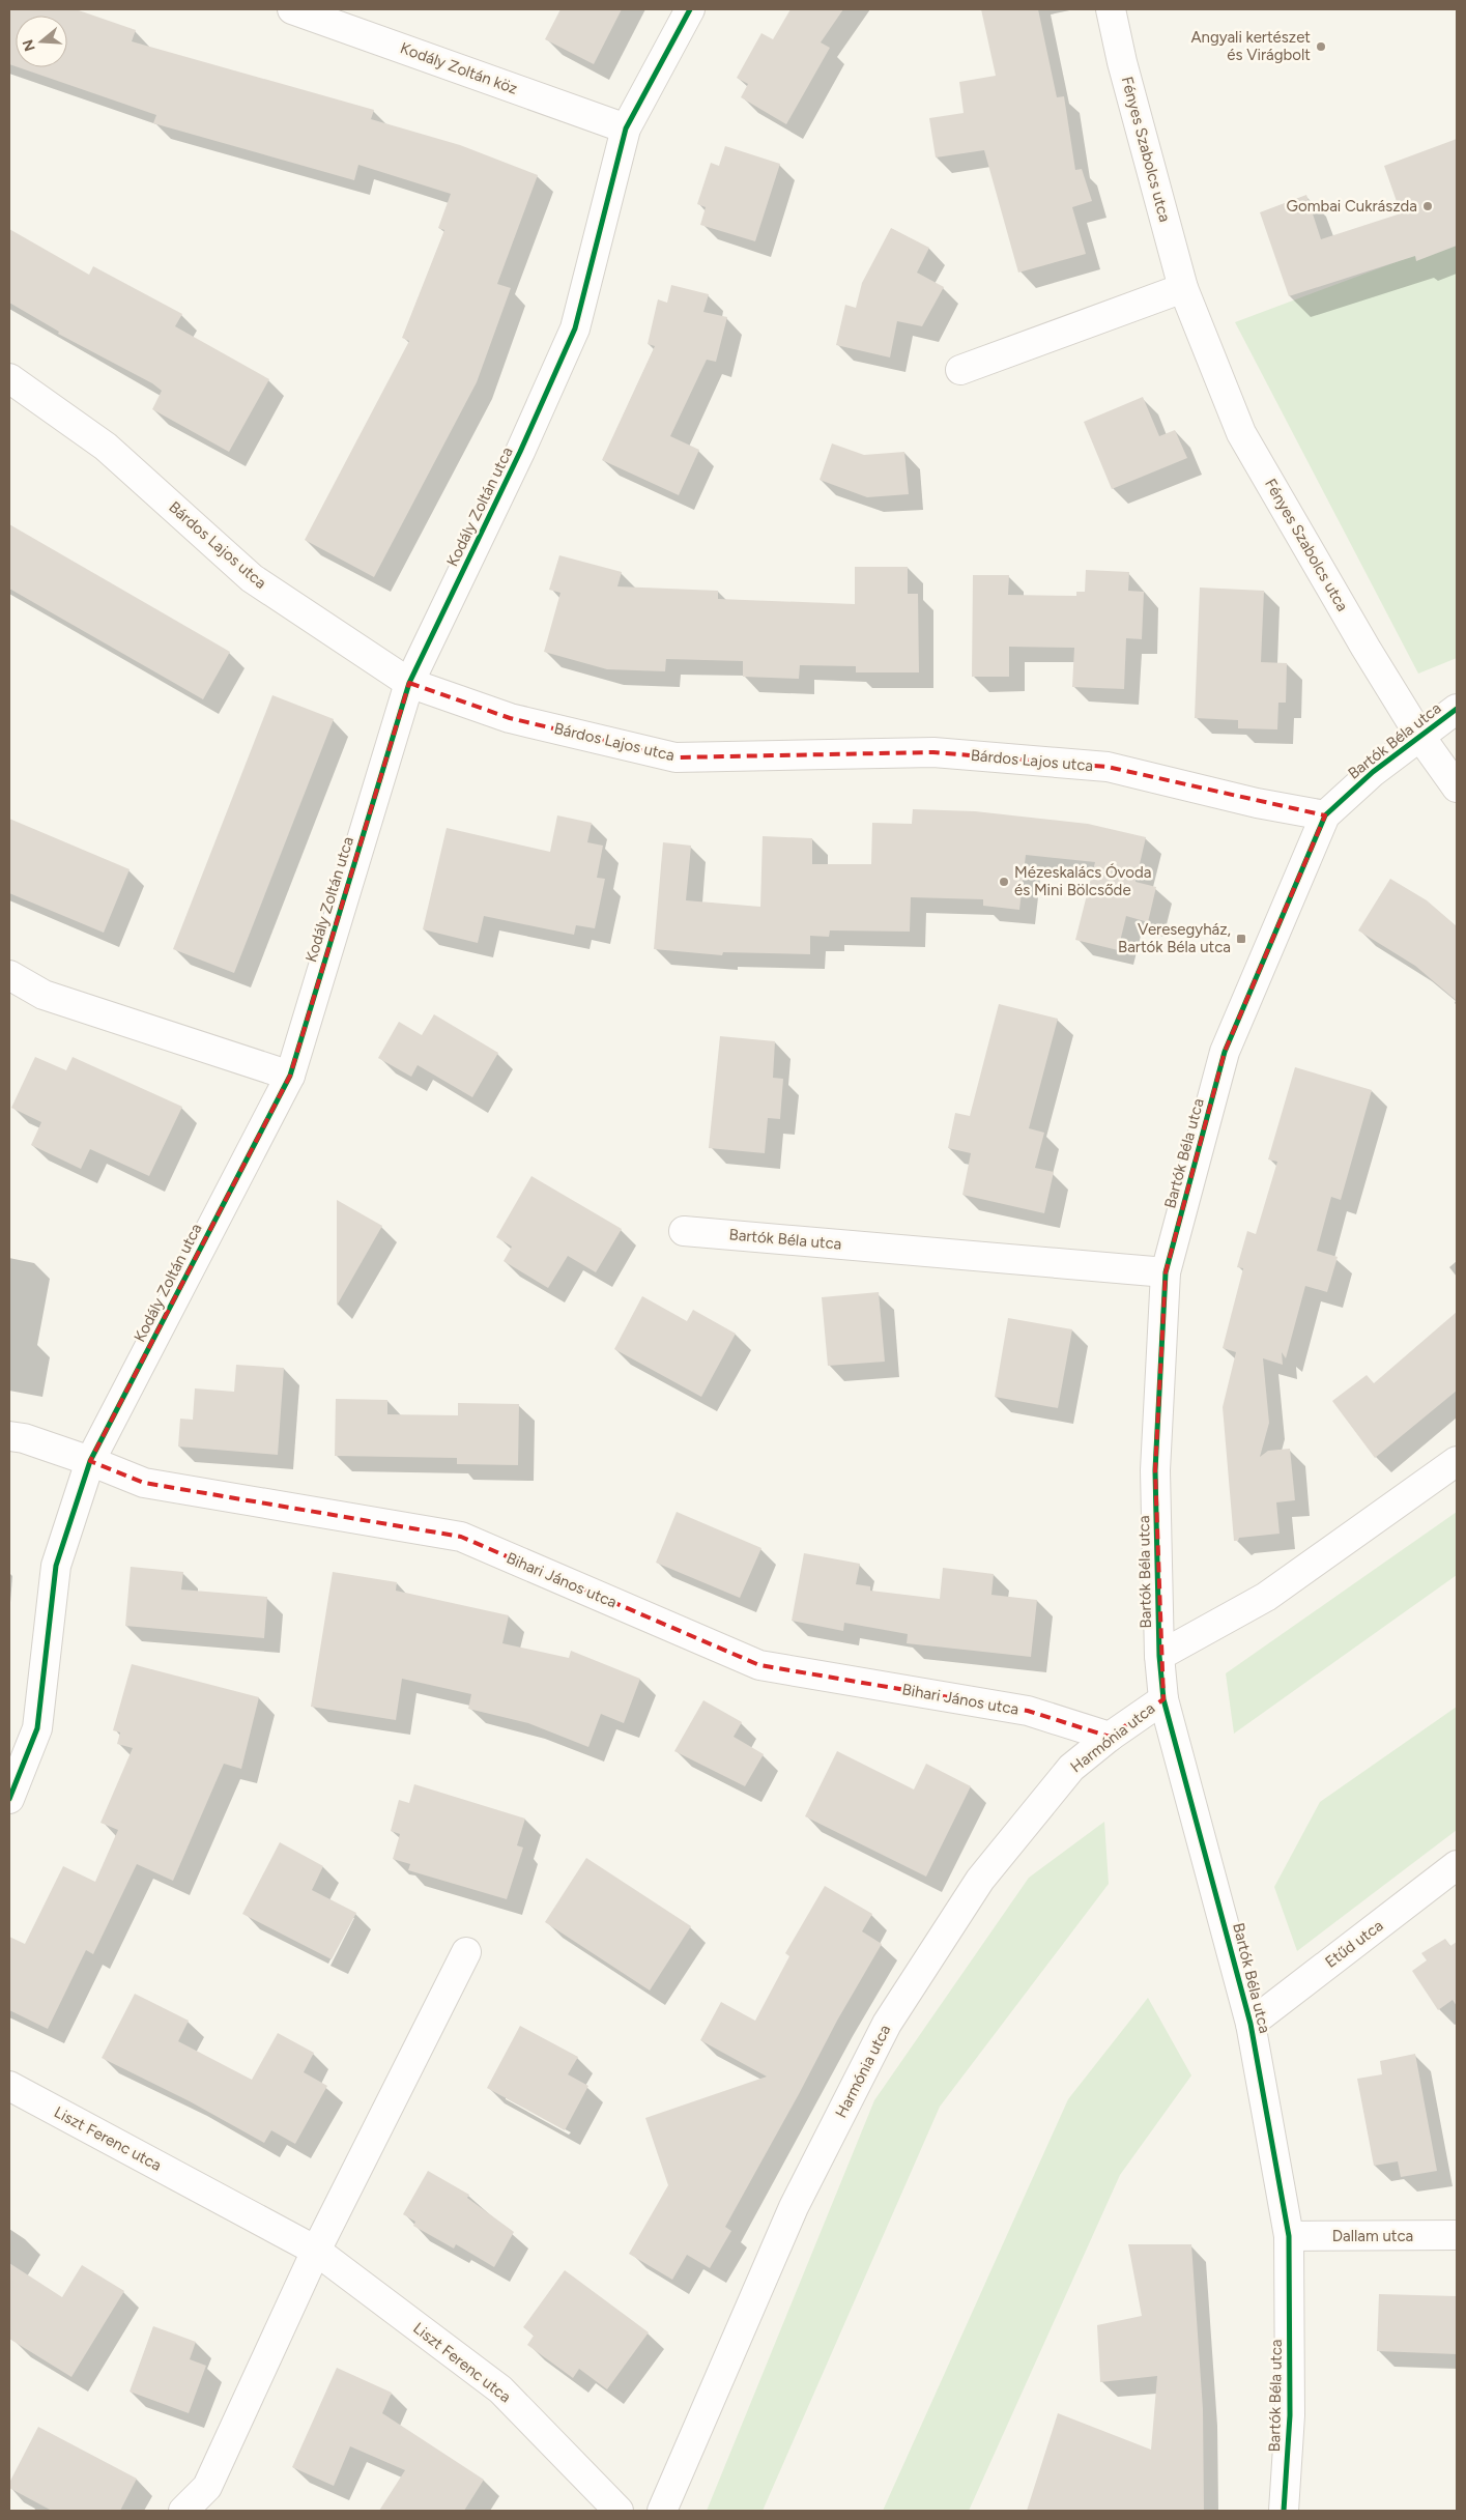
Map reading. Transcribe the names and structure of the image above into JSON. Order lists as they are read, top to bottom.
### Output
{
  "streets": {
    "street": [
      "Kodály Zoltán köz",
      "Fényes Szabolcs utca",
      "Kodály Zoltán utca",
      "Bárdos Lajos utca",
      "Bartók Béla utca",
      "Bihari János utca",
      "Harmónia utca",
      "Etűd utca",
      "Liszt Ferenc utca",
      "Dallam utca"
    ]
  },
  "crossings": [
    ["Kodály Zoltán köz", "Kodály Zoltán utca"],
    ["Fényes Szabolcs utca", "Bartók Béla utca"],
    ["Kodály Zoltán utca", "Bárdos Lajos utca"],
    ["Kodály Zoltán utca", "Bihari János utca"],
    ["Bárdos Lajos utca", "Bartók Béla utca"],
    ["Bartók Béla utca", "Harmónia utca"],
    ["Bartók Béla utca", "Etűd utca"],
    ["Bartók Béla utca", "Dallam utca"],
    ["Bihari János utca", "Harmónia utca"]
  ],
  "places": {
    "other": ["Angyali kertészet és Virágbolt", "Gombai Cukrászda", "Mézeskalács Óvoda és Mini Bölcsőde"],
    "transit": ["Veresegyház, Bartók Béla utca"]
  },
  "north": "left"
}
